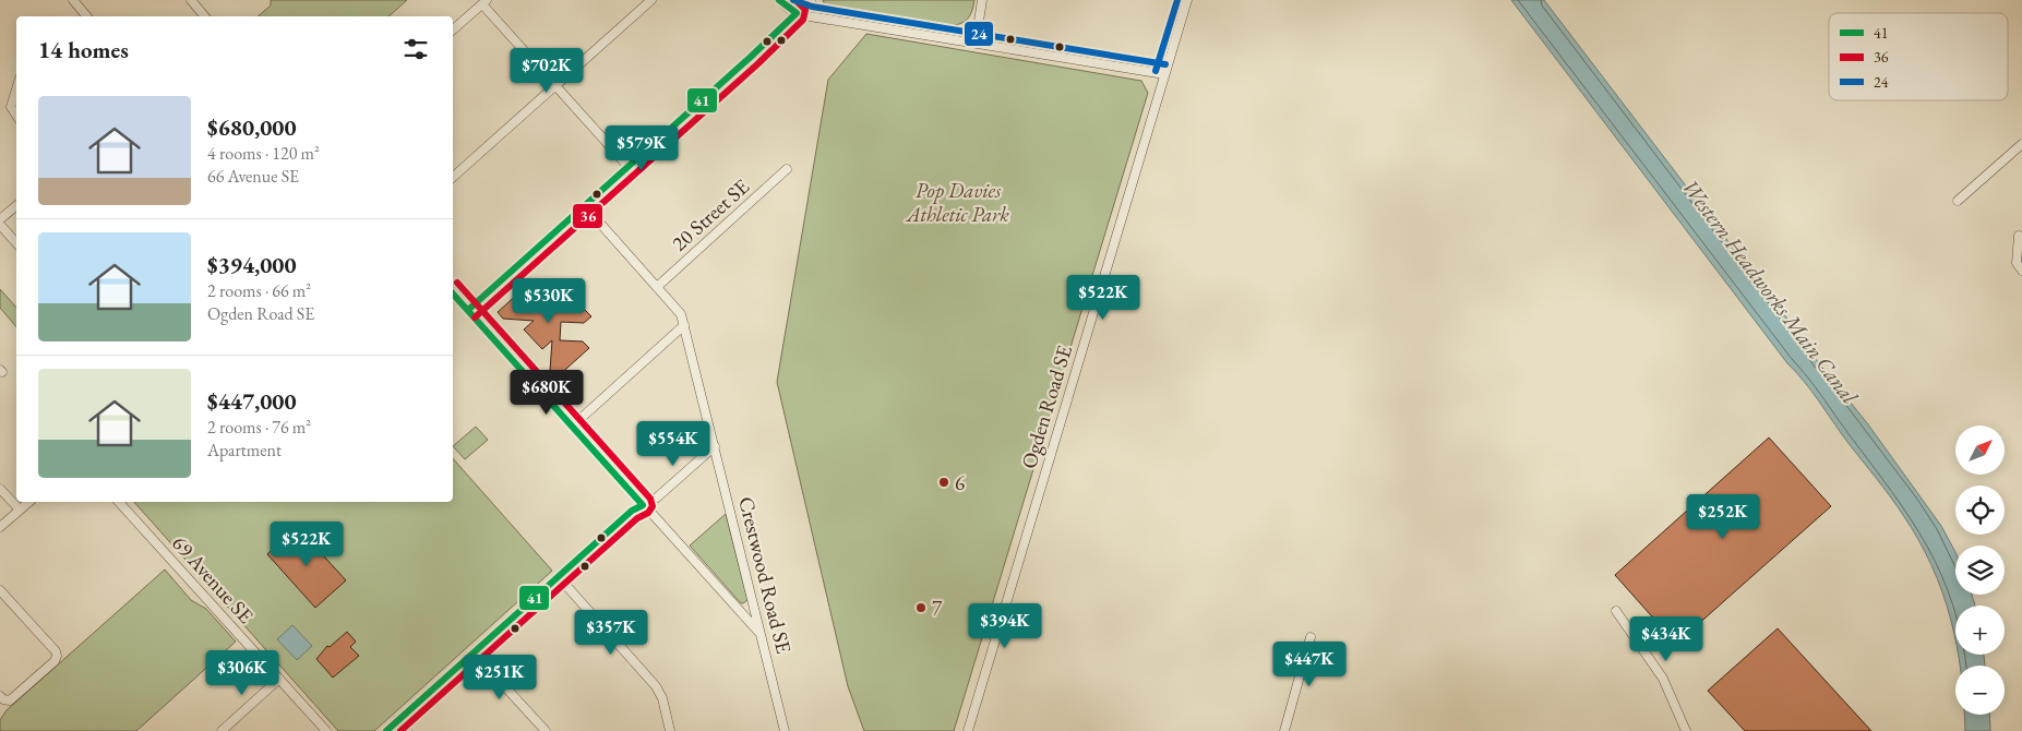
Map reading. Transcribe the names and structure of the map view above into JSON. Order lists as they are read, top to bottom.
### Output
{
  "streets": {
    "street": [
      "20 Street SE",
      "Ogden Road SE",
      "Crestwood Road SE",
      "69 Avenue SE"
    ]
  },
  "crossings": [
    ["20 Street SE", "Crestwood Road SE"]
  ],
  "water": ["Western Headworks Main Canal"],
  "parks": ["Pop Davies Athletic Park"],
  "places": ["6", "7"],
  "lines": ["transit line 41", "transit line 36", "transit line 24"],
  "legend": ["41", "36", "24"],
  "north": "top right",
  "page": {
    "heading": "14 homes",
    "price": [
      "$702K",
      "$579K",
      "$522K",
      "$530K",
      "$680K",
      "$554K",
      "$252K",
      "$522K",
      "$394K",
      "$357K",
      "$434K",
      "$447K",
      "$306K",
      "$251K"
    ],
    "list": [
      {
        "name": "$680,000",
        "note": "4 rooms · 120 m² · 66 Avenue SE"
      },
      {
        "name": "$394,000",
        "note": "2 rooms · 66 m² · Ogden Road SE"
      },
      {
        "name": "$447,000",
        "note": "2 rooms · 76 m² · Apartment"
      }
    ],
    "map_buttons": ["+", "−"]
  }
}
